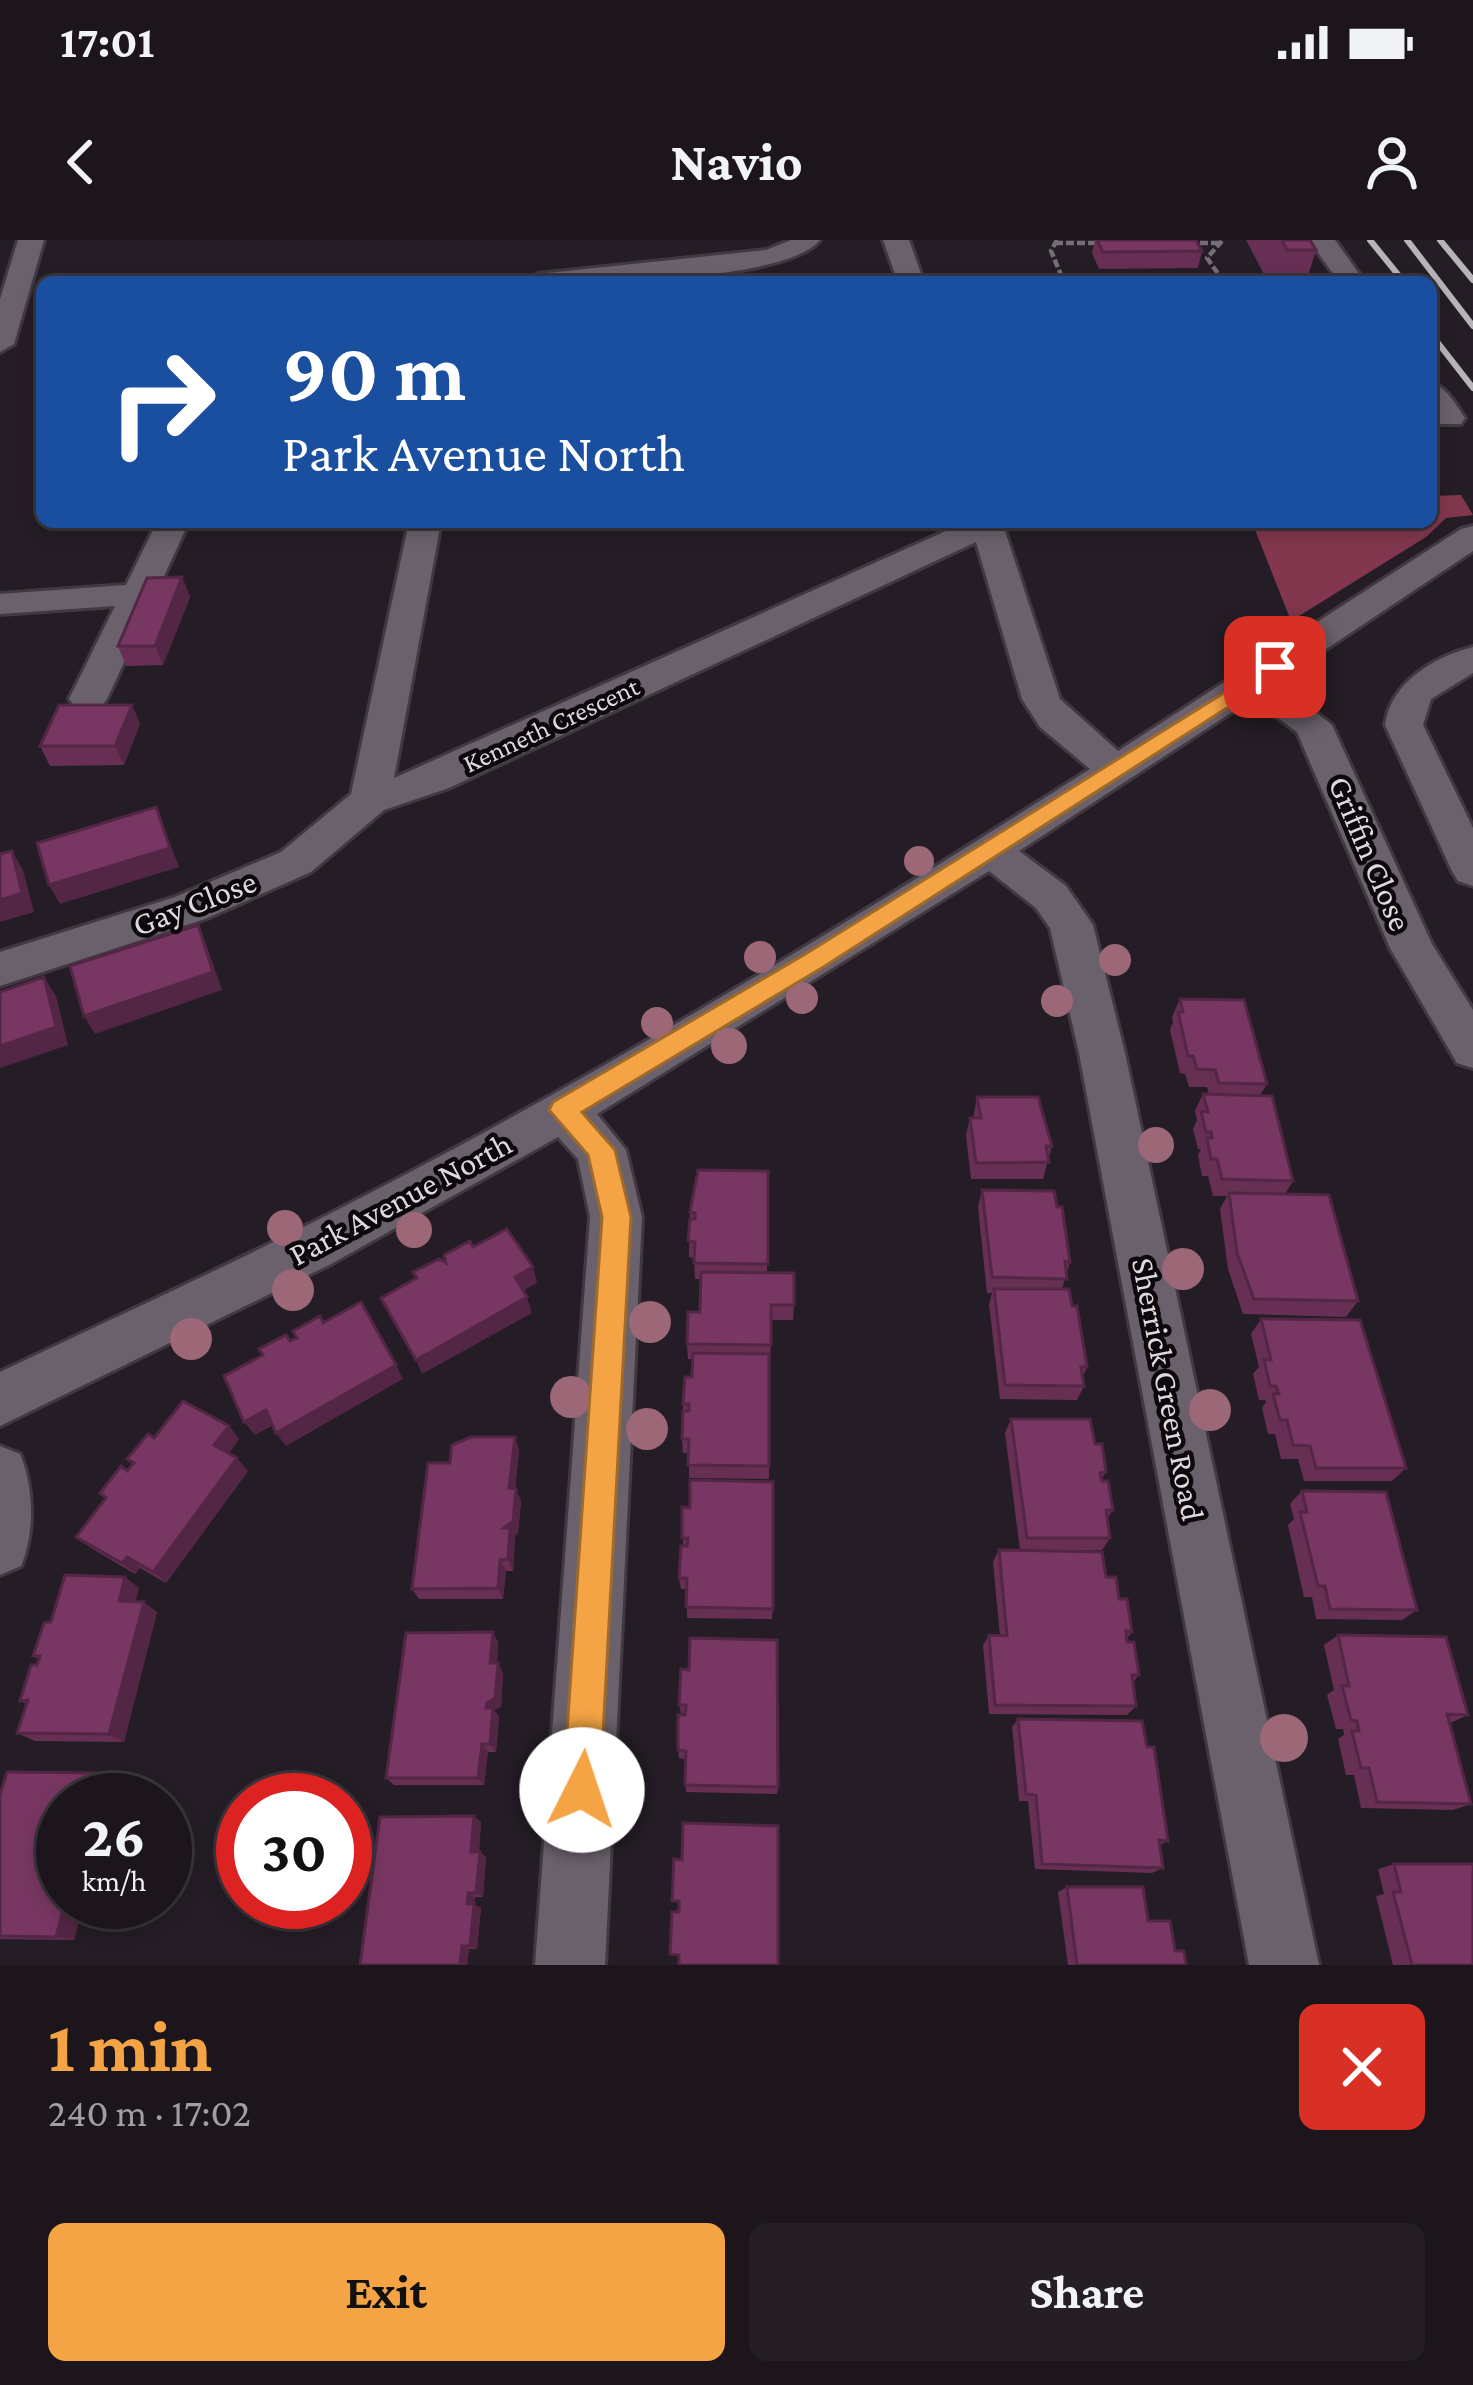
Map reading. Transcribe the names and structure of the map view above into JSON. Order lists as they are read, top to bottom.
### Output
{
  "streets": {
    "street": [
      "Kenneth Crescent",
      "Griffin Close",
      "Gay Close",
      "Park Avenue North",
      "Sherrick Green Road"
    ]
  },
  "crossings": [
    ["Kenneth Crescent", "Gay Close"],
    ["Griffin Close", "Park Avenue North"],
    ["Park Avenue North", "Sherrick Green Road"]
  ],
  "page": {
    "status": "17:01",
    "header": "Navio",
    "turn": ["90 m", "Park Avenue North"],
    "speed": "26 km/h",
    "limit": "30",
    "heading": ["1 min", "240 m · 17:02"],
    "buttons": ["Exit", "Share"]
  }
}
